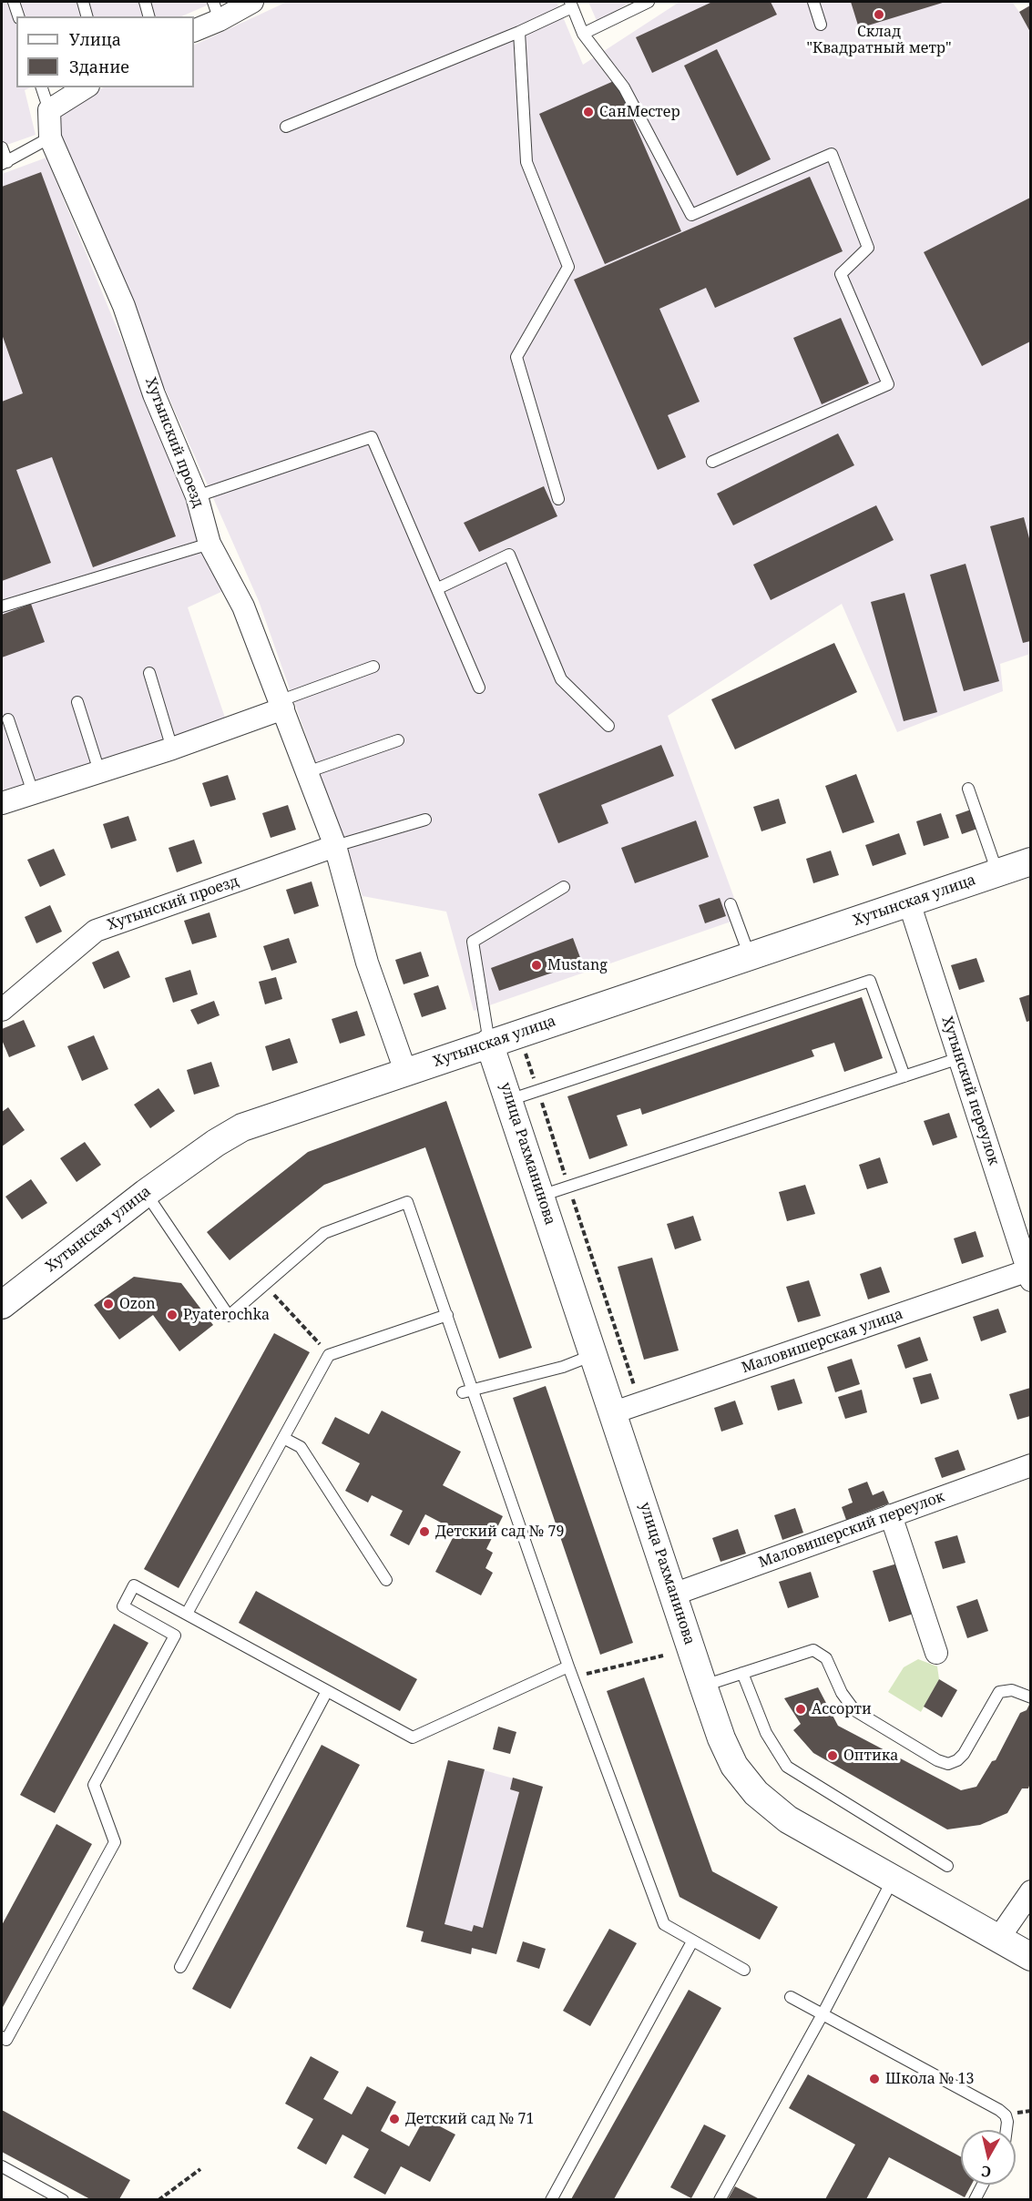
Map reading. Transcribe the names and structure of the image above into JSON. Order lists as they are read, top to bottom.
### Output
{
  "streets": {
    "street": [
      "Хутынский проезд",
      "Хутынская улица",
      "Хутынский переулок",
      "улица Рахманинова",
      "Маловишерская улица",
      "Маловишерский переулок"
    ]
  },
  "crossings": [
    ["Хутынский проезд", "Хутынская улица"],
    ["Хутынская улица", "Хутынский переулок"],
    ["Хутынская улица", "улица Рахманинова"],
    ["Хутынский переулок", "Маловишерская улица"],
    ["улица Рахманинова", "Маловишерская улица"],
    ["улица Рахманинова", "Маловишерский переулок"]
  ],
  "places": [
    "Склад \"Квадратный метр\"",
    "СанМестер",
    "Mustang",
    "Ozon",
    "Pyaterochka",
    "Детский сад № 79",
    "Ассорти",
    "Оптика",
    "Школа № 13",
    "Детский сад № 71"
  ],
  "legend": ["Улица", "Здание"],
  "north": "bottom"
}
